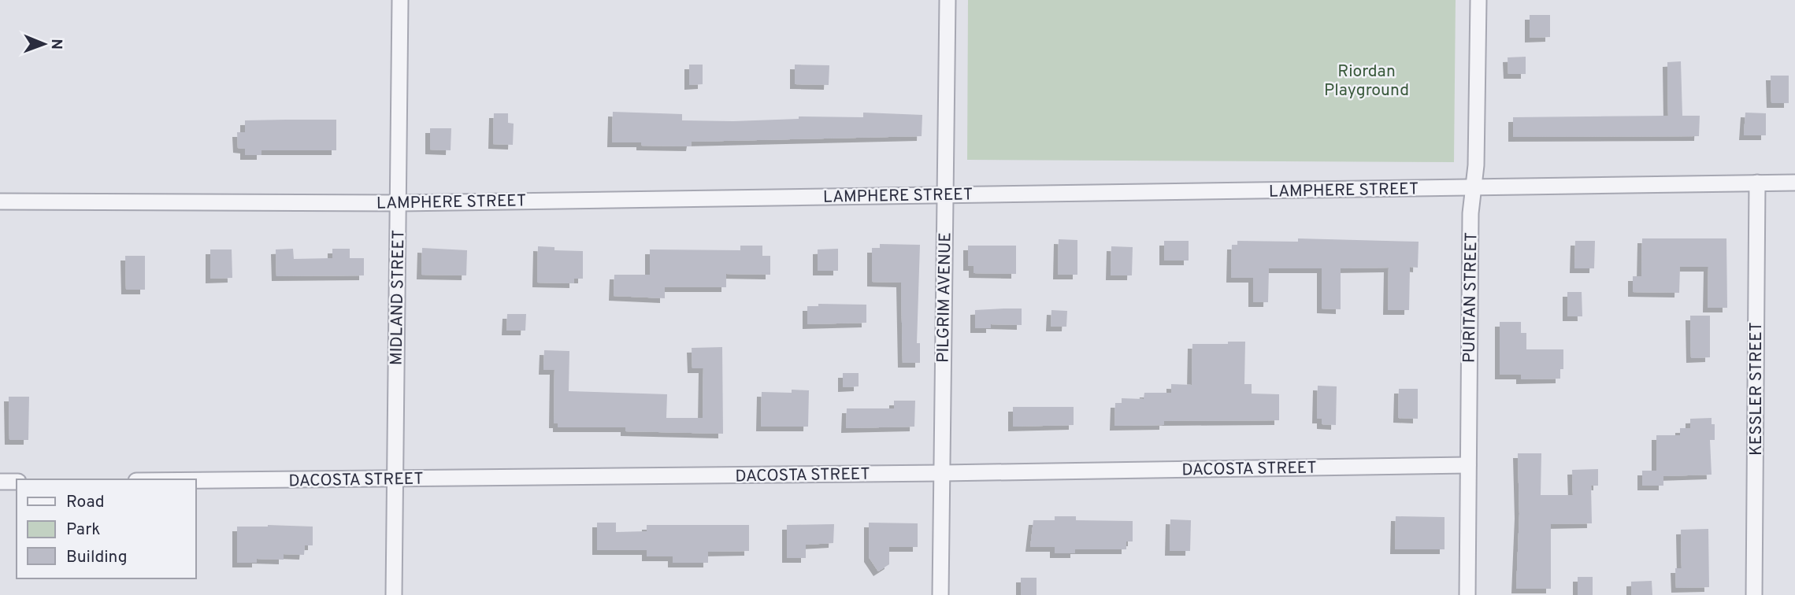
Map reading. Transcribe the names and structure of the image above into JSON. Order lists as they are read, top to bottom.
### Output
{
  "streets": {
    "street": [
      "LAMPHERE STREET",
      "MIDLAND STREET",
      "PILGRIM AVENUE",
      "PURITAN STREET",
      "KESSLER STREET",
      "DACOSTA STREET"
    ]
  },
  "crossings": [
    ["LAMPHERE STREET", "MIDLAND STREET"],
    ["LAMPHERE STREET", "PILGRIM AVENUE"],
    ["LAMPHERE STREET", "PURITAN STREET"],
    ["LAMPHERE STREET", "KESSLER STREET"],
    ["MIDLAND STREET", "DACOSTA STREET"],
    ["PILGRIM AVENUE", "DACOSTA STREET"],
    ["PURITAN STREET", "DACOSTA STREET"]
  ],
  "parks": ["Riordan Playground"],
  "legend": ["Road", "Park", "Building"],
  "north": "right"
}
